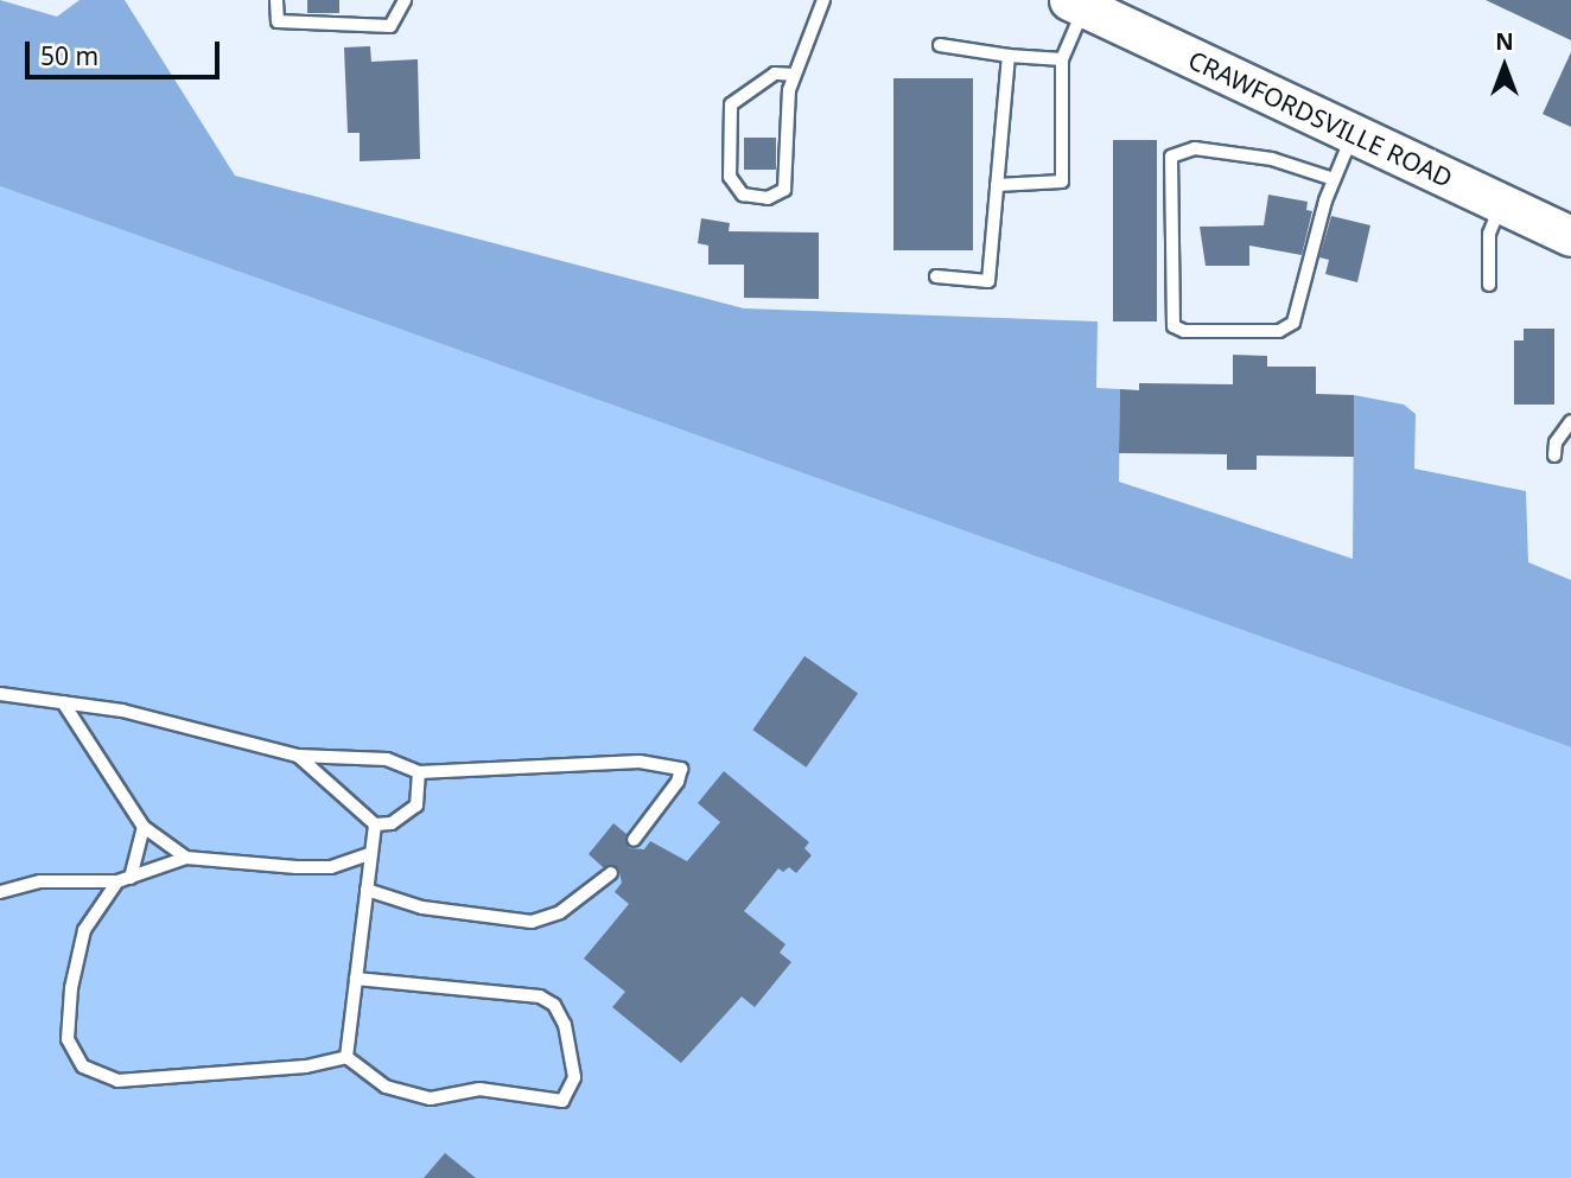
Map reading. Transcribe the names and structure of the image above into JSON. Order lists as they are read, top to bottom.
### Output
{
  "streets": {
    "main road": ["CRAWFORDSVILLE ROAD"]
  },
  "scale_bar": "50 m",
  "north": "top"
}
